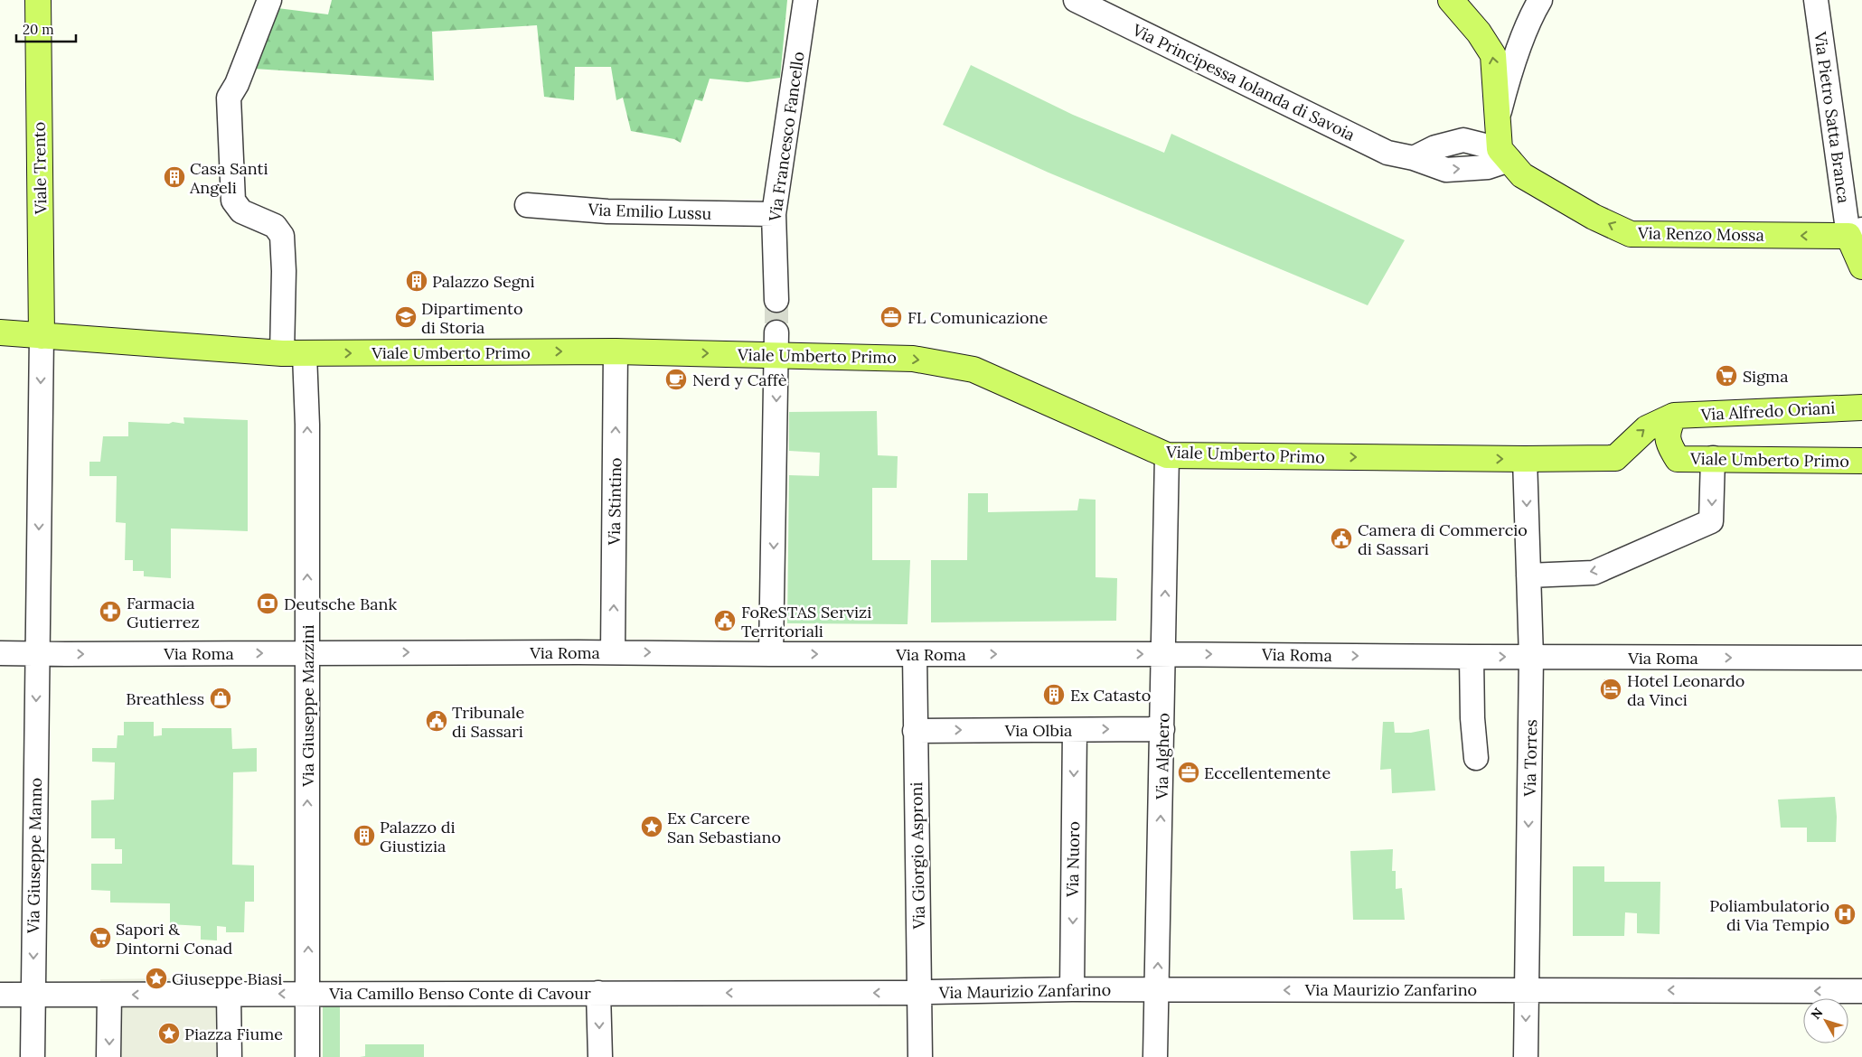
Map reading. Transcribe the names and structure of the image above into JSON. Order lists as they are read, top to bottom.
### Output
{
  "streets": {
    "main road": [
      "Viale Trento",
      "Via Renzo Mossa",
      "Viale Umberto Primo",
      "Via Alfredo Oriani"
    ],
    "street": [
      "Via Principessa Iolanda di Savoia",
      "Via Pietro Satta Branca",
      "Via Francesco Fancello",
      "Via Emilio Lussu",
      "Via Stintino",
      "Via Roma",
      "Via Giuseppe Mazzini",
      "Via Olbia",
      "Via Alghero",
      "Via Torres",
      "Via Giuseppe Manno",
      "Via Giorgio Asproni",
      "Via Nuoro",
      "Via Maurizio Zanfarino",
      "Via Camillo Benso Conte di Cavour"
    ]
  },
  "crossings": [
    ["Via Principessa Iolanda di Savoia", "Via Renzo Mossa"],
    ["Via Pietro Satta Branca", "Via Renzo Mossa"],
    ["Via Francesco Fancello", "Via Emilio Lussu"],
    ["Viale Trento", "Viale Umberto Primo"],
    ["Viale Trento", "Via Giuseppe Manno"],
    ["Viale Umberto Primo", "Via Alfredo Oriani"],
    ["Viale Umberto Primo", "Via Stintino"],
    ["Viale Umberto Primo", "Via Giuseppe Mazzini"],
    ["Viale Umberto Primo", "Via Alghero"],
    ["Viale Umberto Primo", "Via Torres"],
    ["Viale Umberto Primo", "Via Giuseppe Manno"],
    ["Via Stintino", "Via Roma"],
    ["Via Roma", "Via Giuseppe Mazzini"],
    ["Via Roma", "Via Alghero"],
    ["Via Roma", "Via Torres"],
    ["Via Roma", "Via Giuseppe Manno"],
    ["Via Roma", "Via Giorgio Asproni"],
    ["Via Giuseppe Mazzini", "Via Camillo Benso Conte di Cavour"],
    ["Via Olbia", "Via Alghero"],
    ["Via Olbia", "Via Giorgio Asproni"],
    ["Via Olbia", "Via Nuoro"],
    ["Via Alghero", "Via Maurizio Zanfarino"],
    ["Via Torres", "Via Maurizio Zanfarino"],
    ["Via Giuseppe Manno", "Via Camillo Benso Conte di Cavour"],
    ["Via Giorgio Asproni", "Via Maurizio Zanfarino"],
    ["Via Giorgio Asproni", "Via Camillo Benso Conte di Cavour"],
    ["Via Nuoro", "Via Maurizio Zanfarino"],
    ["Via Maurizio Zanfarino", "Via Camillo Benso Conte di Cavour"]
  ],
  "one_way": [
    "Via Renzo Mossa",
    "Viale Umberto Primo",
    "Via Roma",
    "Via Giuseppe Mazzini",
    "Via Olbia",
    "Via Alghero",
    "Via Torres",
    "Via Giuseppe Manno",
    "Via Nuoro",
    "Via Maurizio Zanfarino",
    "Via Camillo Benso Conte di Cavour"
  ],
  "places": {
    "building": [
      "Casa Santi Angeli",
      "Palazzo Segni",
      "Ex Catasto",
      "Palazzo di Giustizia"
    ],
    "school or university": ["Dipartimento di Storia"],
    "office": ["FL Comunicazione", "Eccellentemente"],
    "supermarket": ["Sigma", "Sapori & Dintorni Conad"],
    "cafe": ["Nerd y Caffè"],
    "public building": ["Camera di Commercio di Sassari", "FoReSTAS Servizi Territoriali", "Tribunale di Sassari"],
    "bank": ["Deutsche Bank"],
    "pharmacy": ["Farmacia Gutierrez"],
    "hotel": ["Hotel Leonardo da Vinci"],
    "shop": ["Breathless"],
    "place": ["Ex Carcere San Sebastiano", "Giuseppe Biasi", "Piazza Fiume"],
    "hospital": ["Poliambulatorio di Via Tempio"]
  },
  "scale_bar": "20 m",
  "north": "top left"
}
